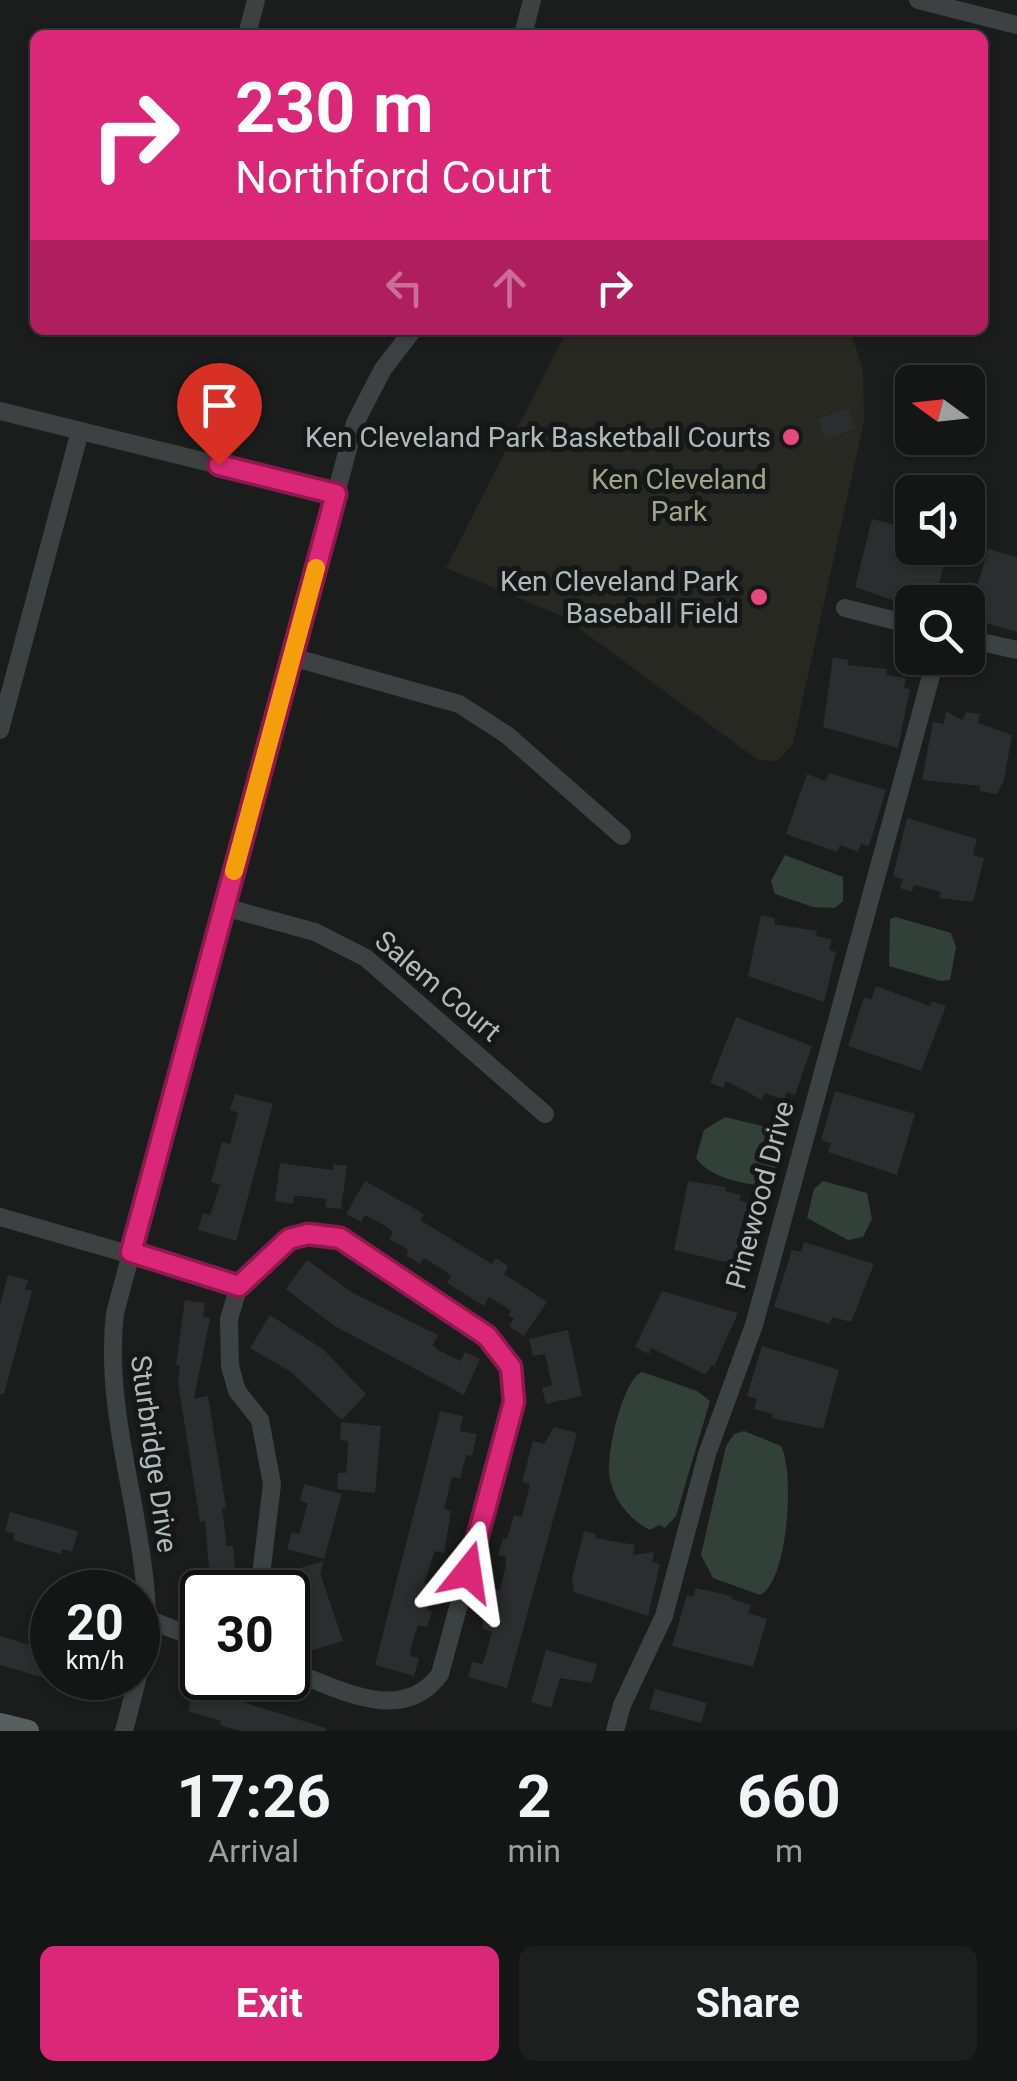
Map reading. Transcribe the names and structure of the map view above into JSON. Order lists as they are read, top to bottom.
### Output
{
  "streets": {
    "street": ["Salem Court", "Pinewood Drive", "Sturbridge Drive"]
  },
  "crossings": [
    ["Salem Court", "Sturbridge Drive"]
  ],
  "parks": ["Ken Cleveland Park"],
  "places": ["Ken Cleveland Park Basketball Courts", "Ken Cleveland Park Baseball Field"],
  "north": "left",
  "page": {
    "turn": ["230 m", "Northford Court"],
    "speed": "20 km/h",
    "limit": "30",
    "eta": [
      "17:26",
      "Arrival",
      "2",
      "min",
      "660",
      "m"
    ],
    "buttons": ["Exit", "Share"]
  }
}
